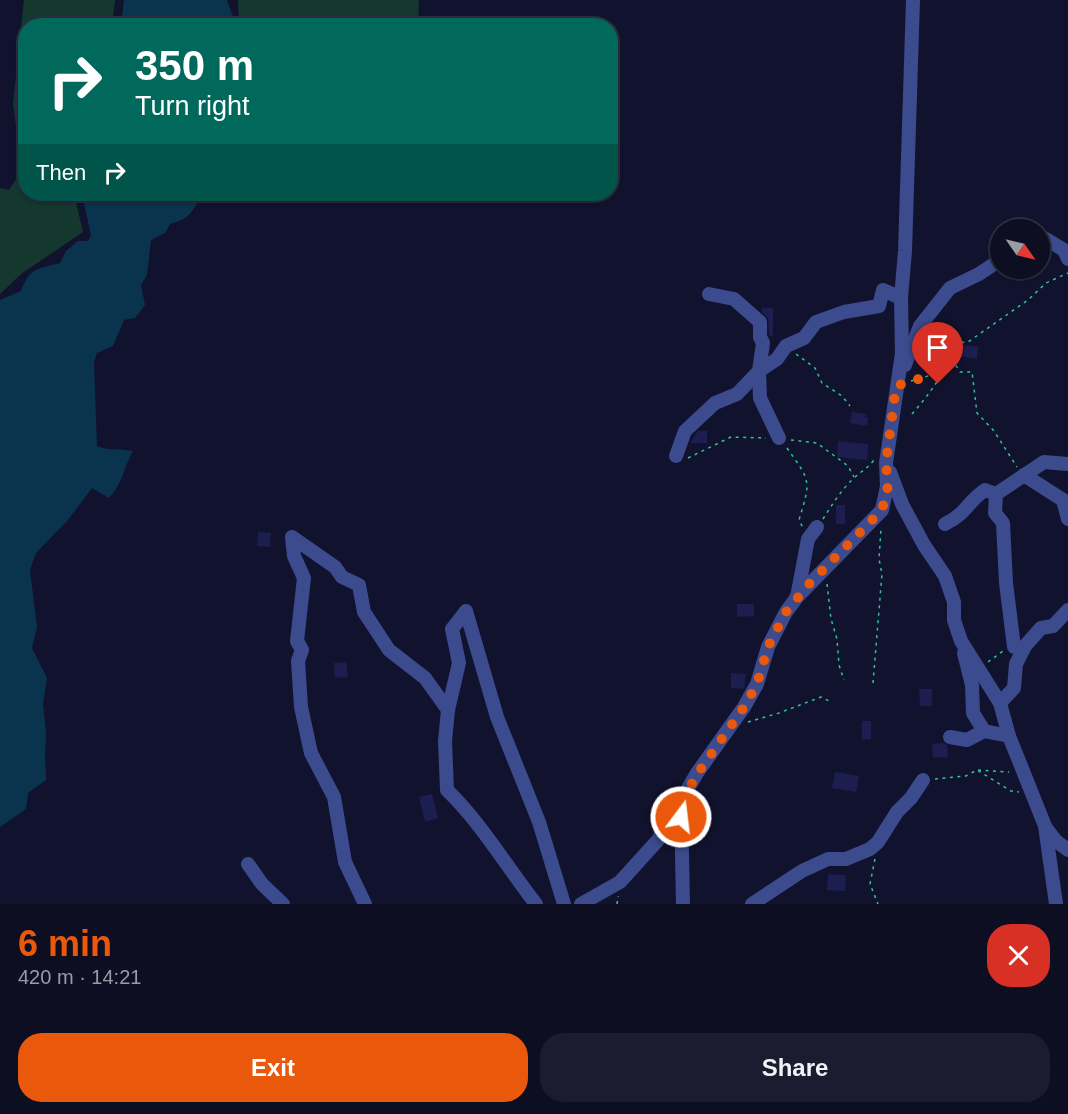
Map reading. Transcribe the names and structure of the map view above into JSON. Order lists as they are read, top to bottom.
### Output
{
  "north": "bottom right",
  "page": {
    "turn": ["350 m", "Turn right"],
    "then": "Then",
    "heading": ["6 min", "420 m · 14:21"],
    "buttons": ["Exit", "Share"]
  }
}
